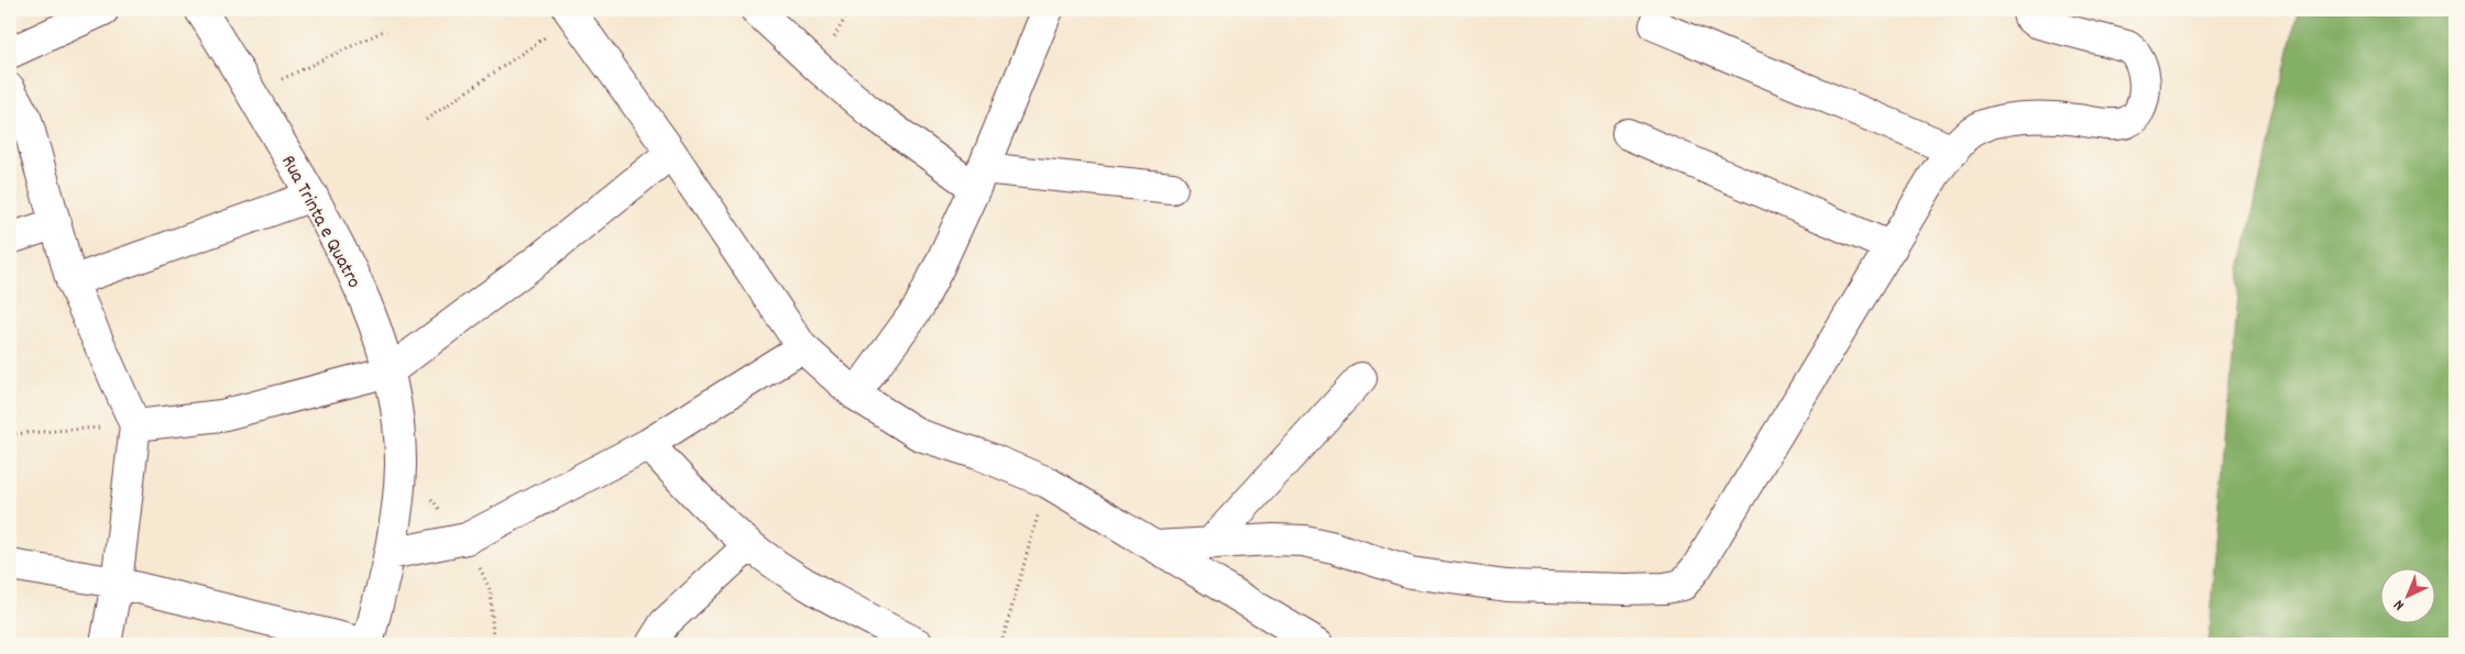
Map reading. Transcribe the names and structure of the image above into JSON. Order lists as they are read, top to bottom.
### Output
{
  "streets": {
    "street": ["Rua Trinta e Quatro"]
  },
  "north": "bottom left"
}
